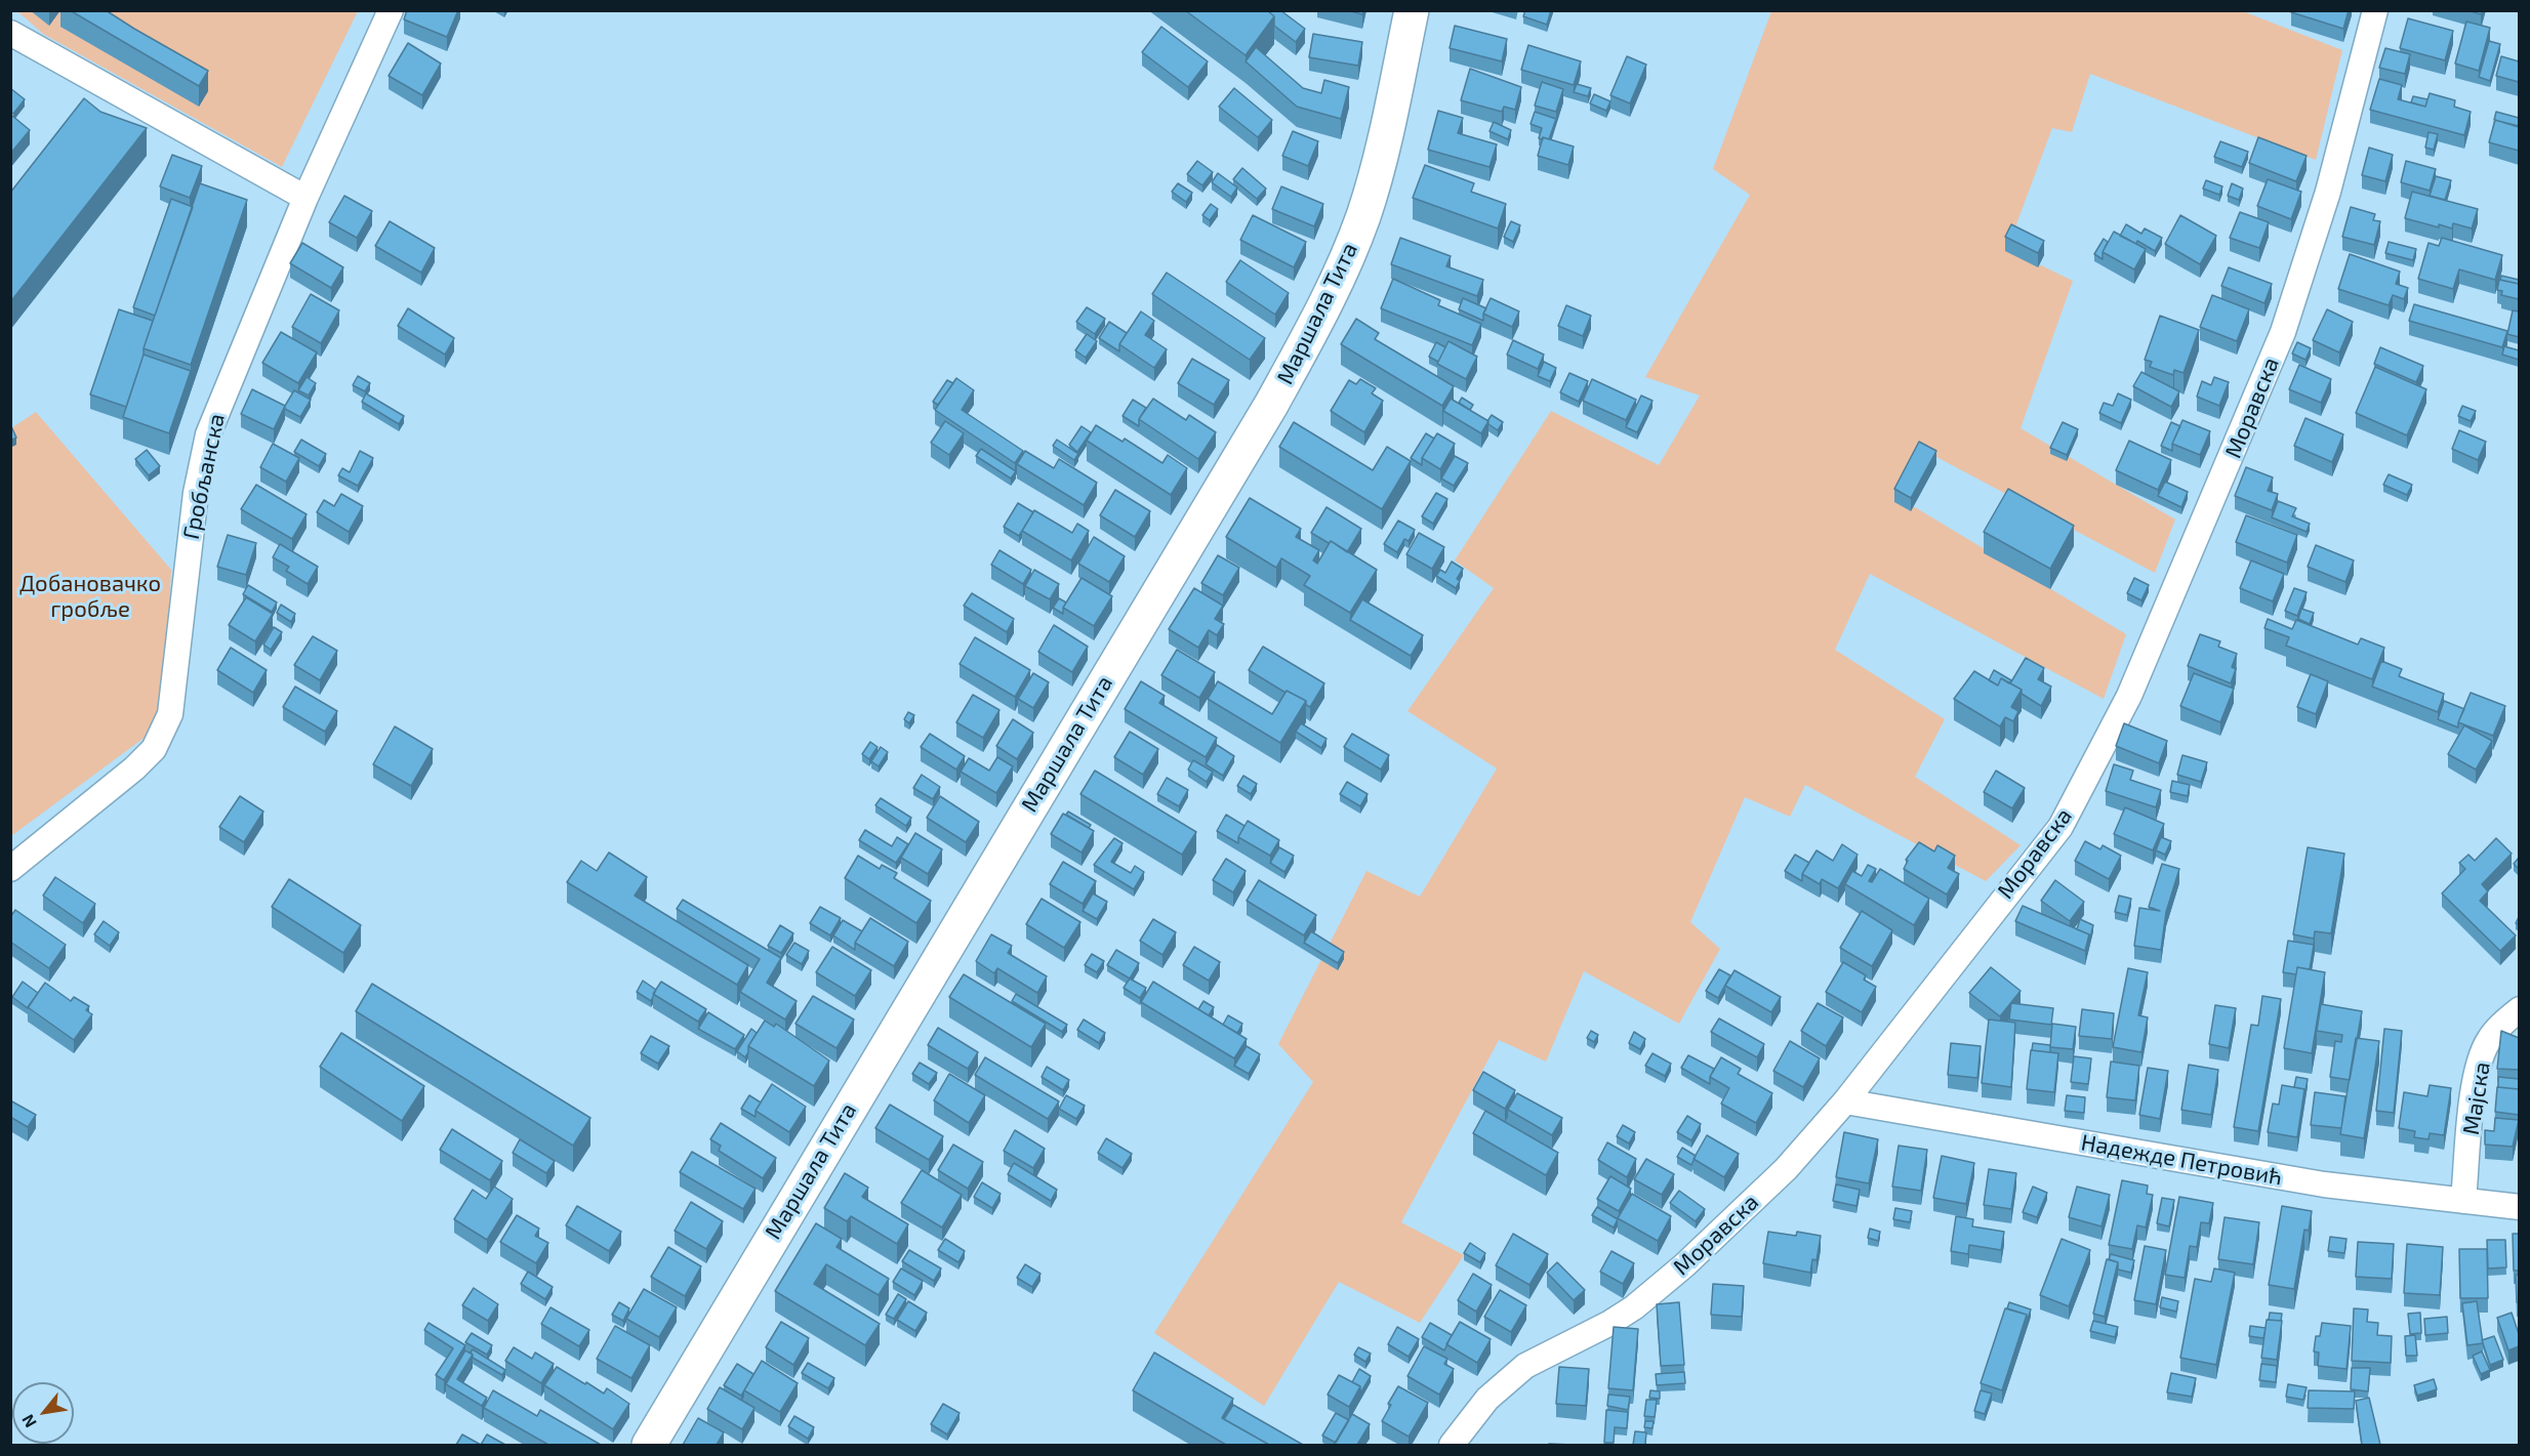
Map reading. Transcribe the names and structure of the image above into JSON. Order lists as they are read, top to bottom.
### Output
{
  "streets": {
    "main road": ["Маршала Тита"],
    "street": [
      "Моравска",
      "Гробљанска",
      "Мајска",
      "Надежде Петровић"
    ]
  },
  "crossings": [
    ["Моравска", "Надежде Петровић"],
    ["Мајска", "Надежде Петровић"]
  ],
  "parks": ["Добановачко гробље"],
  "north": "bottom left"
}
